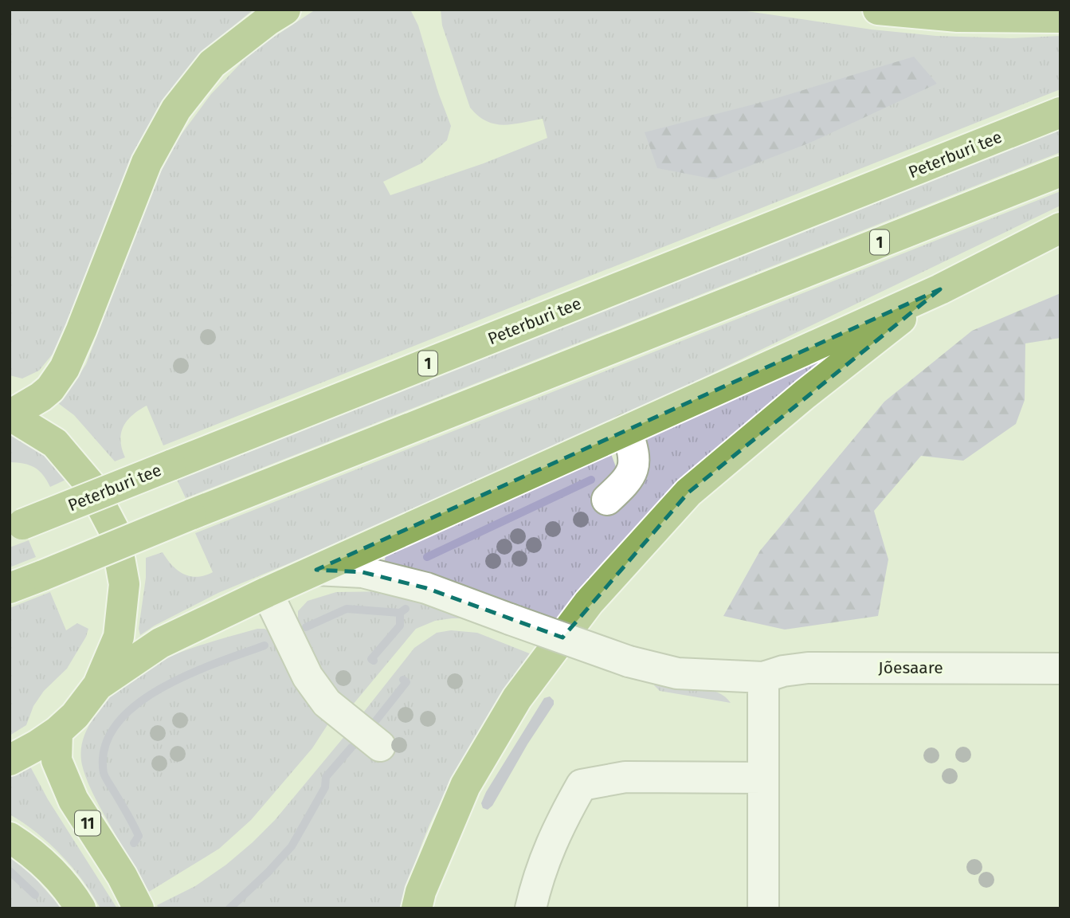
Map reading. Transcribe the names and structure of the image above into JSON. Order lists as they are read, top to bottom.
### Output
{
  "streets": {
    "highway": ["Peterburi tee", "1", "11"],
    "street": ["Jõesaare"]
  }
}
